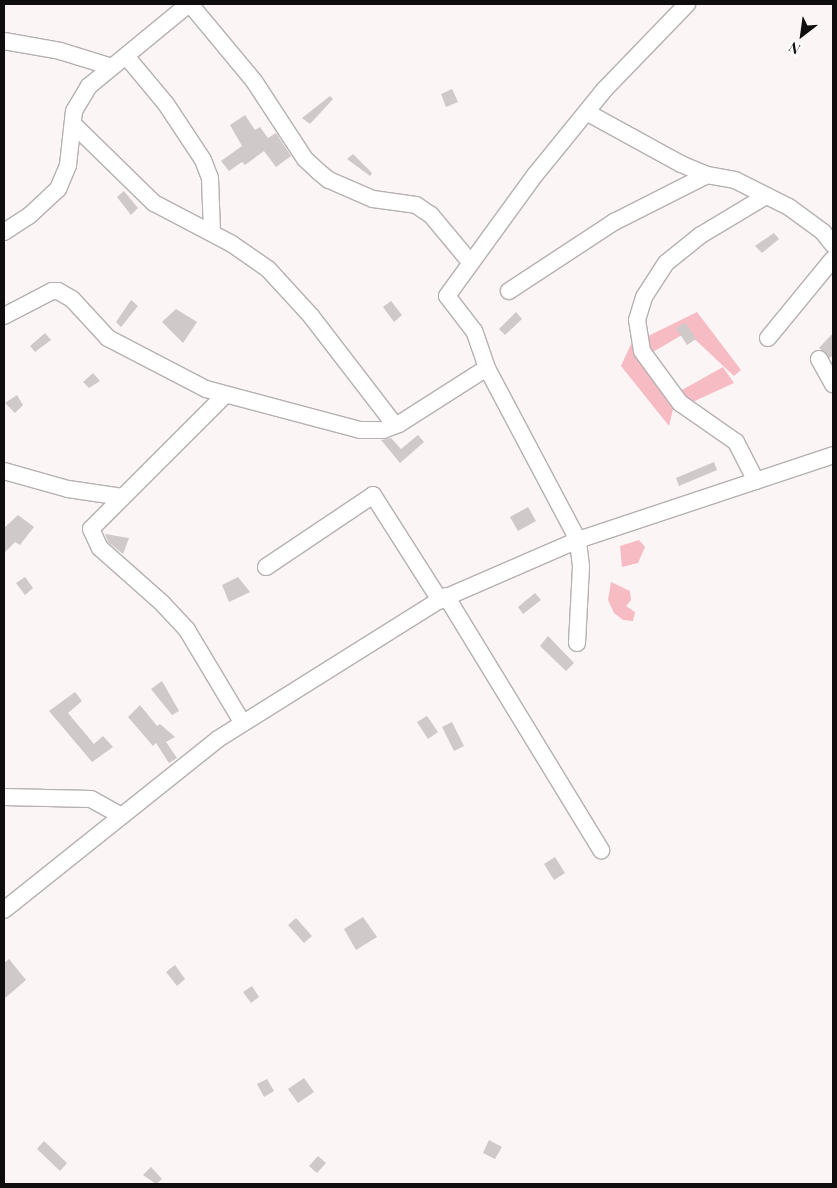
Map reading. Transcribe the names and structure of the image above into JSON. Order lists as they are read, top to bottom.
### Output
{
  "north": "bottom left"
}
